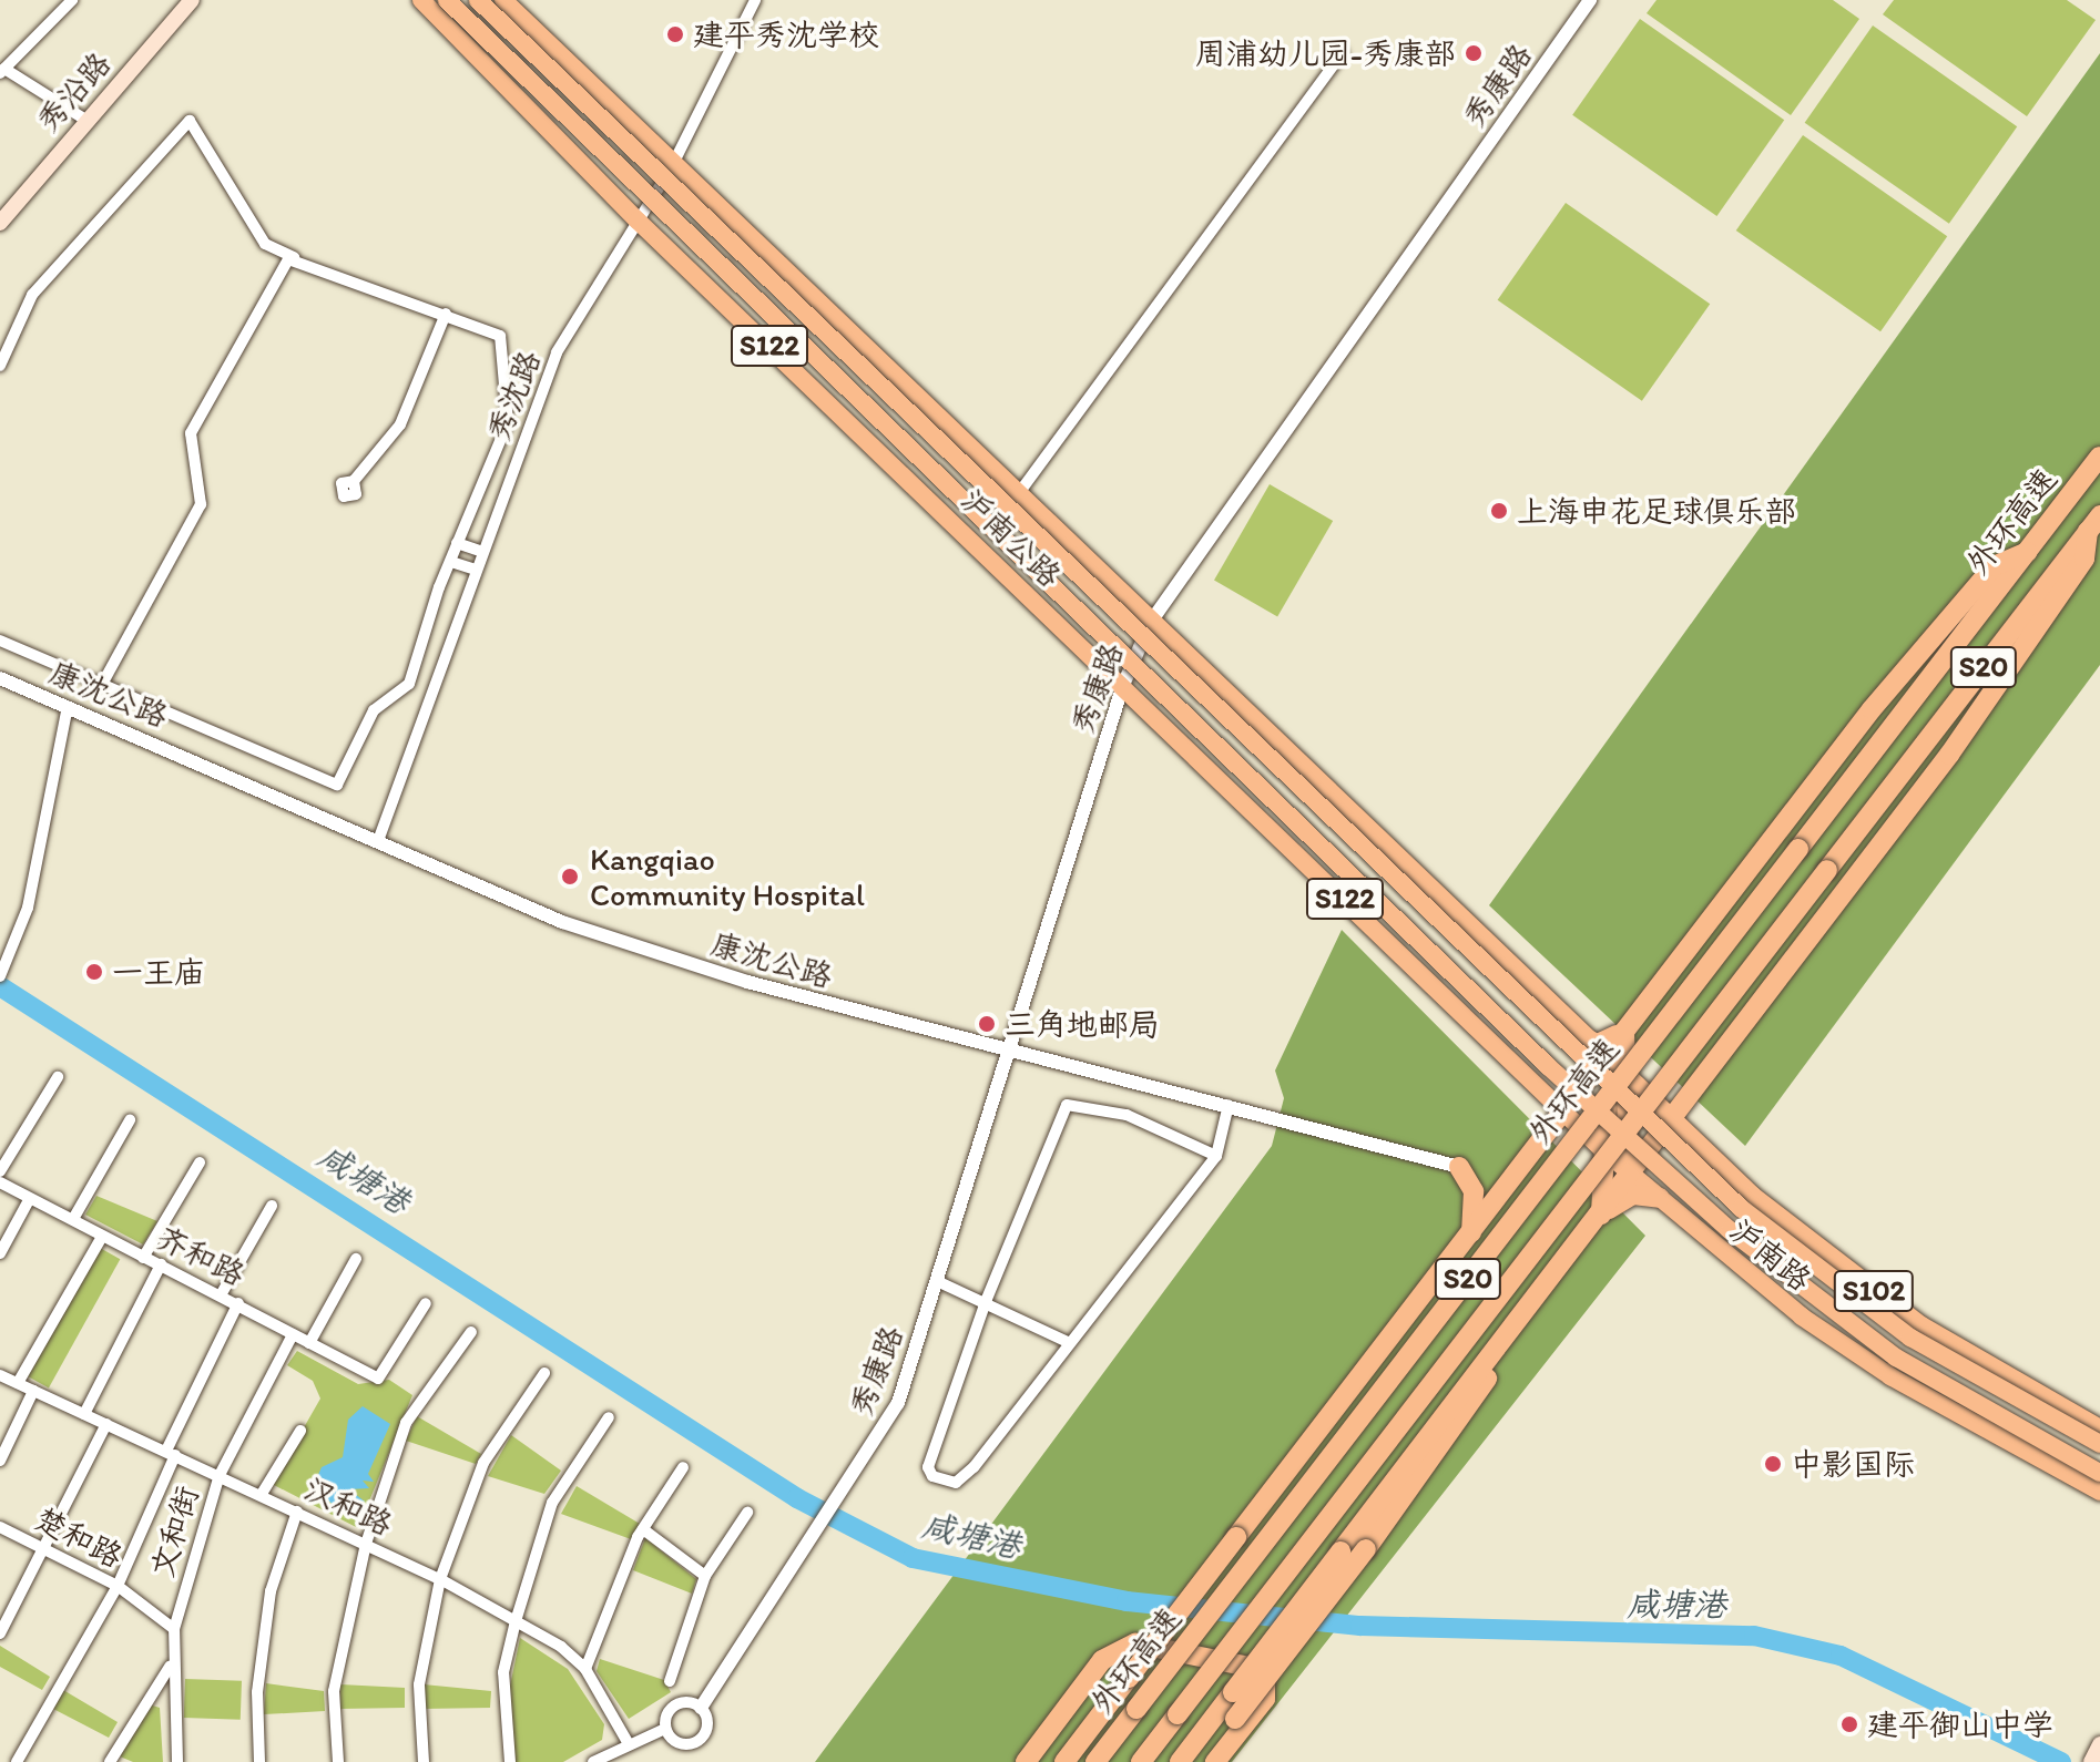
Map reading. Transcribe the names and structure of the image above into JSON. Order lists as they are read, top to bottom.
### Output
{
  "streets": {
    "highway": ["外环高速", "S20"],
    "main road": [
      "秀沿路",
      "S122",
      "沪南公路",
      "沪南路",
      "S102"
    ],
    "street": [
      "秀康路",
      "秀沈路",
      "康沈公路",
      "齐和路",
      "汉和路",
      "文和街",
      "楚和路"
    ]
  },
  "crossings": [
    ["秀康路", "沪南公路"],
    ["秀康路", "康沈公路"],
    ["秀沈路", "沪南公路"],
    ["秀沈路", "康沈公路"],
    ["沪南公路", "沪南路"],
    ["齐和路", "文和街"],
    ["汉和路", "文和街"],
    ["文和街", "楚和路"]
  ],
  "water": ["咸塘港"],
  "places": [
    "建平秀沈学校",
    "周浦幼儿园-秀康部",
    "上海申花足球俱乐部",
    "Kangqiao Community Hospital",
    "一王庙",
    "三角地邮局",
    "中影国际",
    "建平御山中学"
  ]
}
